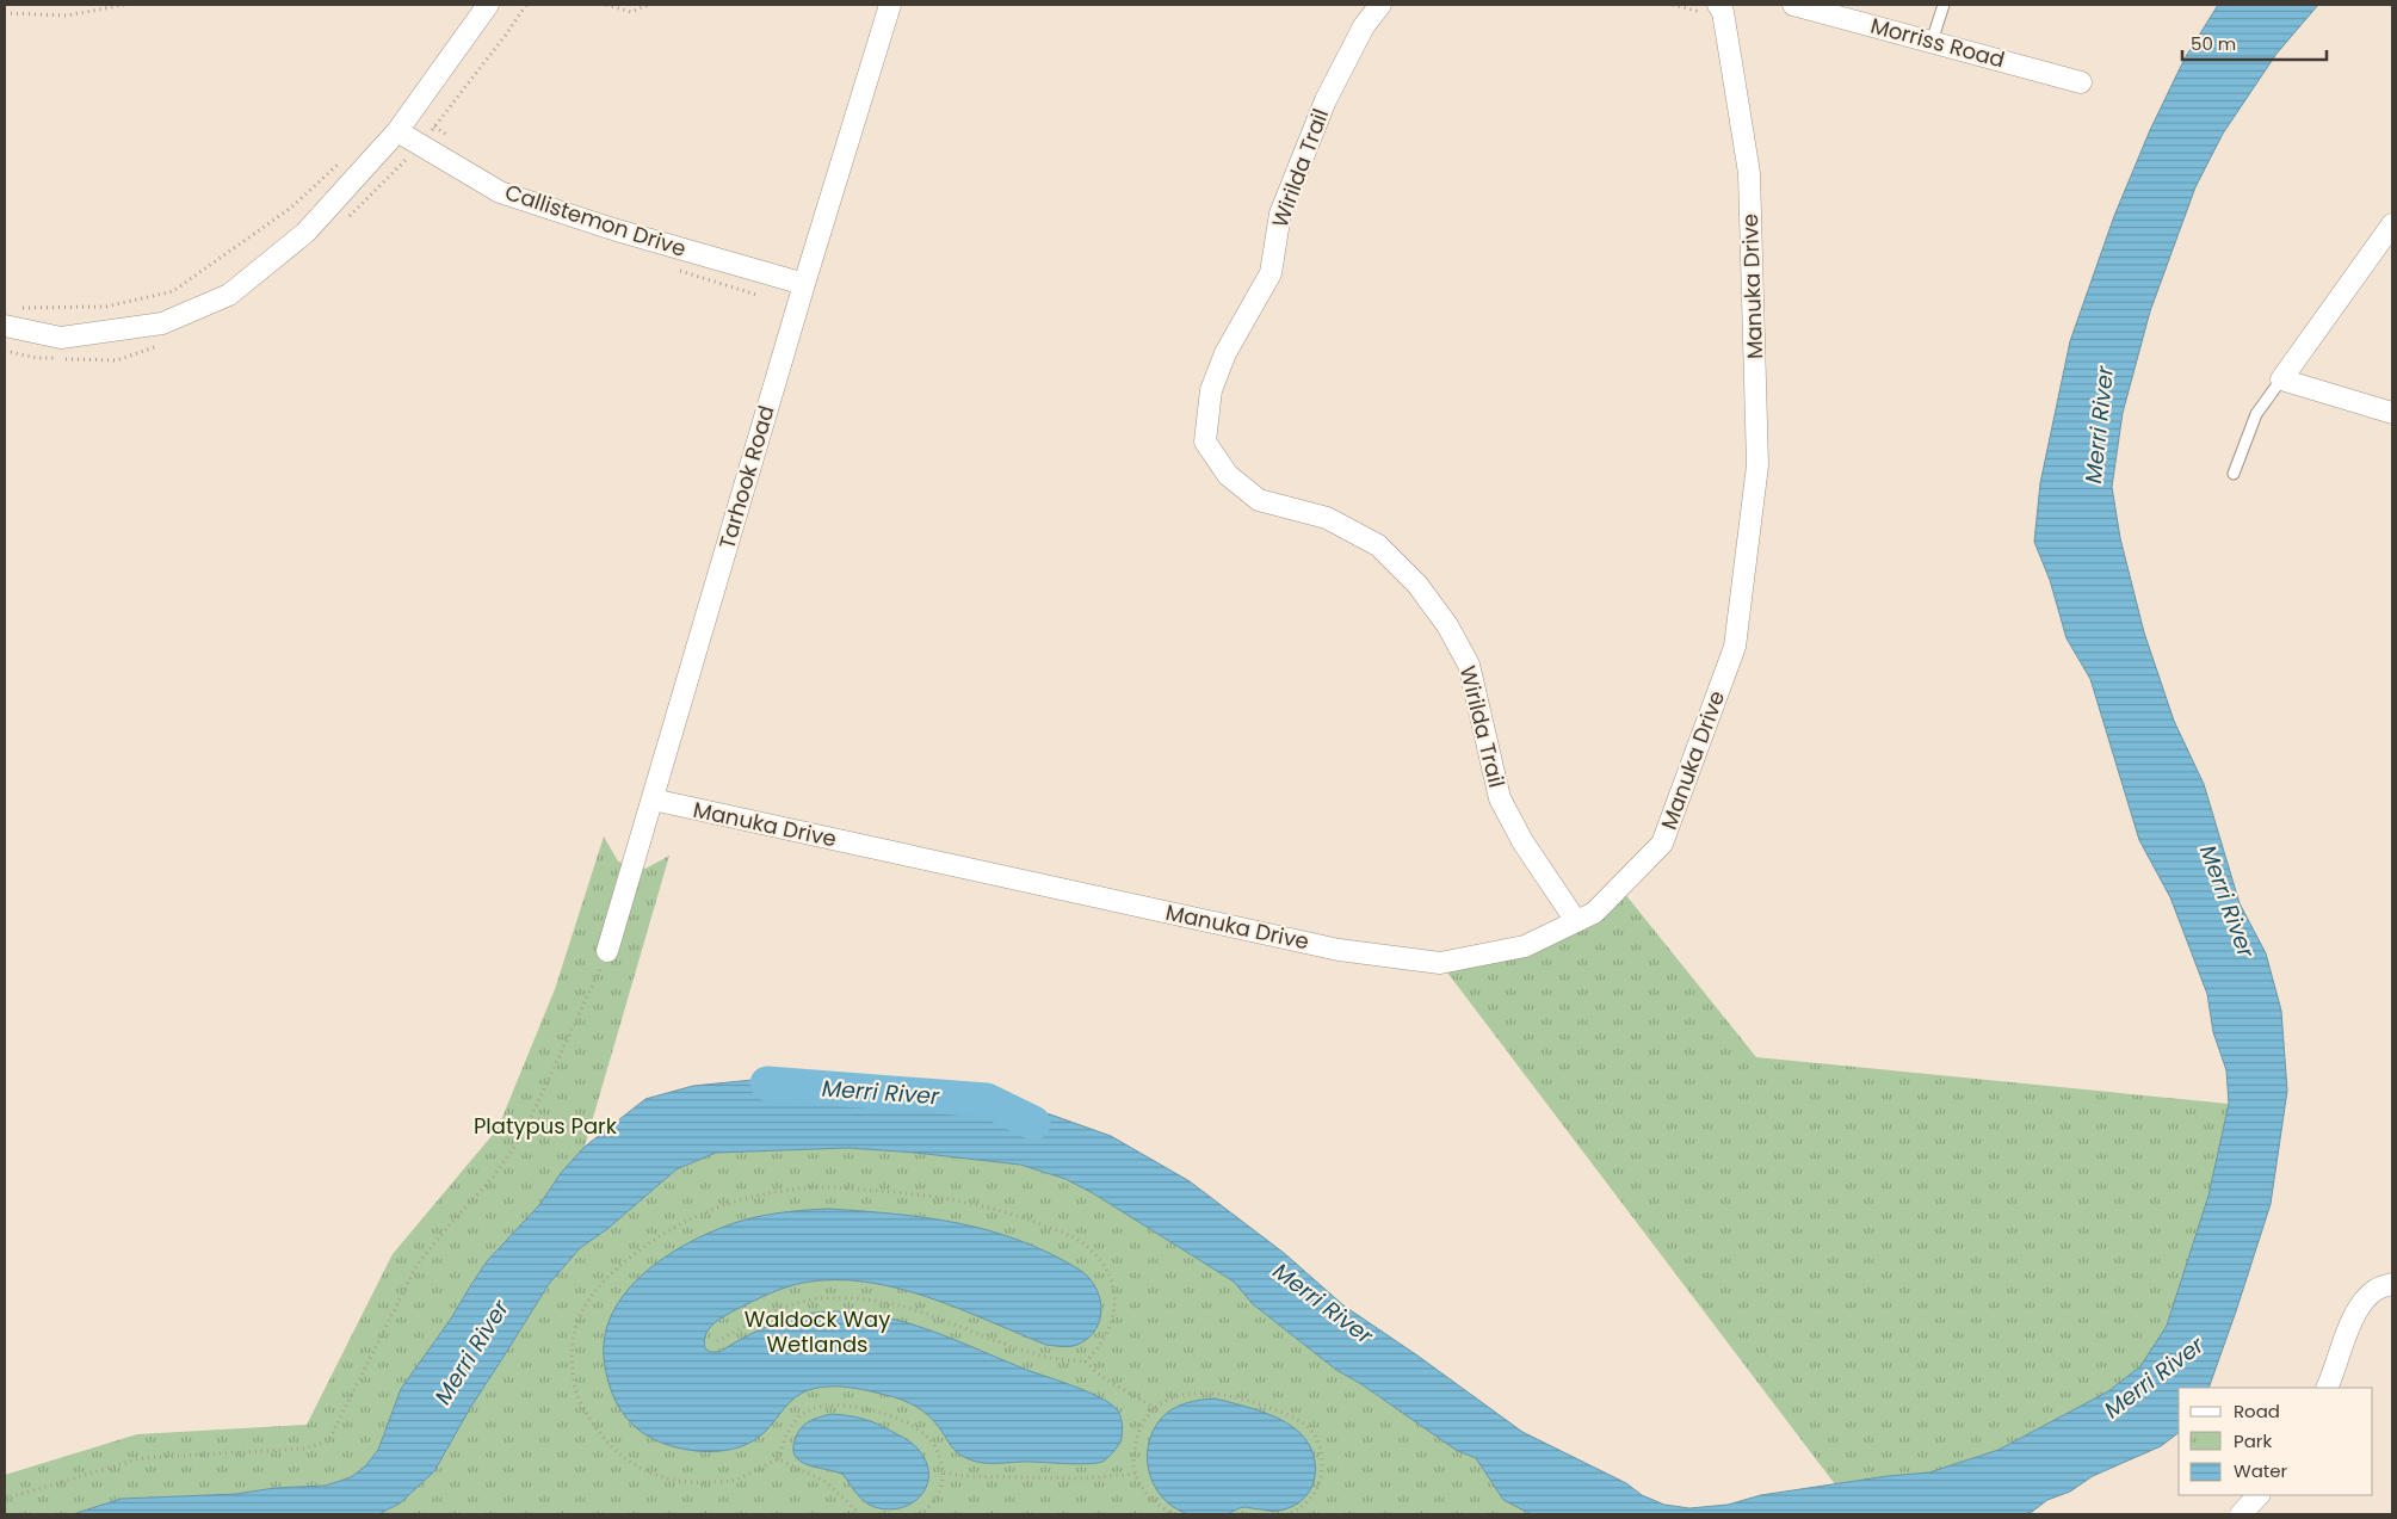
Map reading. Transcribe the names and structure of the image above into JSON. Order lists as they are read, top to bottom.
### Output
{
  "streets": {
    "street": [
      "Morriss Road",
      "Wirilda Trail",
      "Callistemon Drive",
      "Manuka Drive",
      "Tarhook Road"
    ]
  },
  "crossings": [
    ["Wirilda Trail", "Manuka Drive"],
    ["Callistemon Drive", "Tarhook Road"],
    ["Manuka Drive", "Tarhook Road"]
  ],
  "water": ["Merri River"],
  "parks": ["Platypus Park", "Waldock Way Wetlands"],
  "legend": ["Road", "Park", "Water"],
  "scale_bar": "50 m"
}
